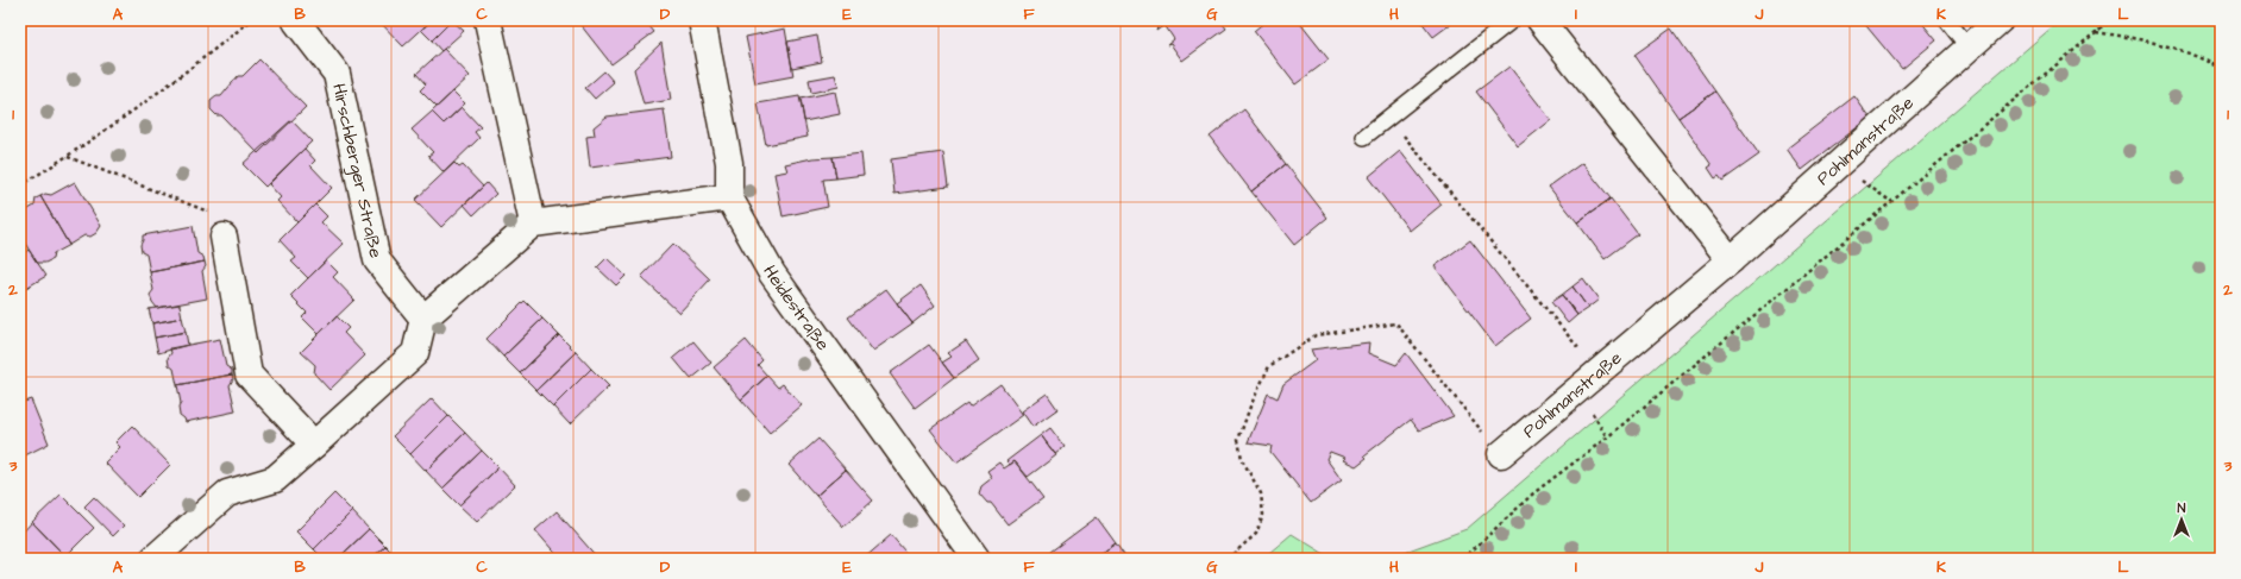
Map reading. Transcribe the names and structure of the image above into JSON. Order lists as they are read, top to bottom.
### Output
{
  "streets": {
    "street": ["Pohlmanstraße", "Hirschberger Straße", "Heidestraße"]
  },
  "north": "top",
  "grid": {
    "columns": [
      "A",
      "B",
      "C",
      "D",
      "E",
      "F",
      "G",
      "H",
      "I",
      "J",
      "K",
      "L"
    ],
    "rows": ["1", "2", "3"]
  }
}
